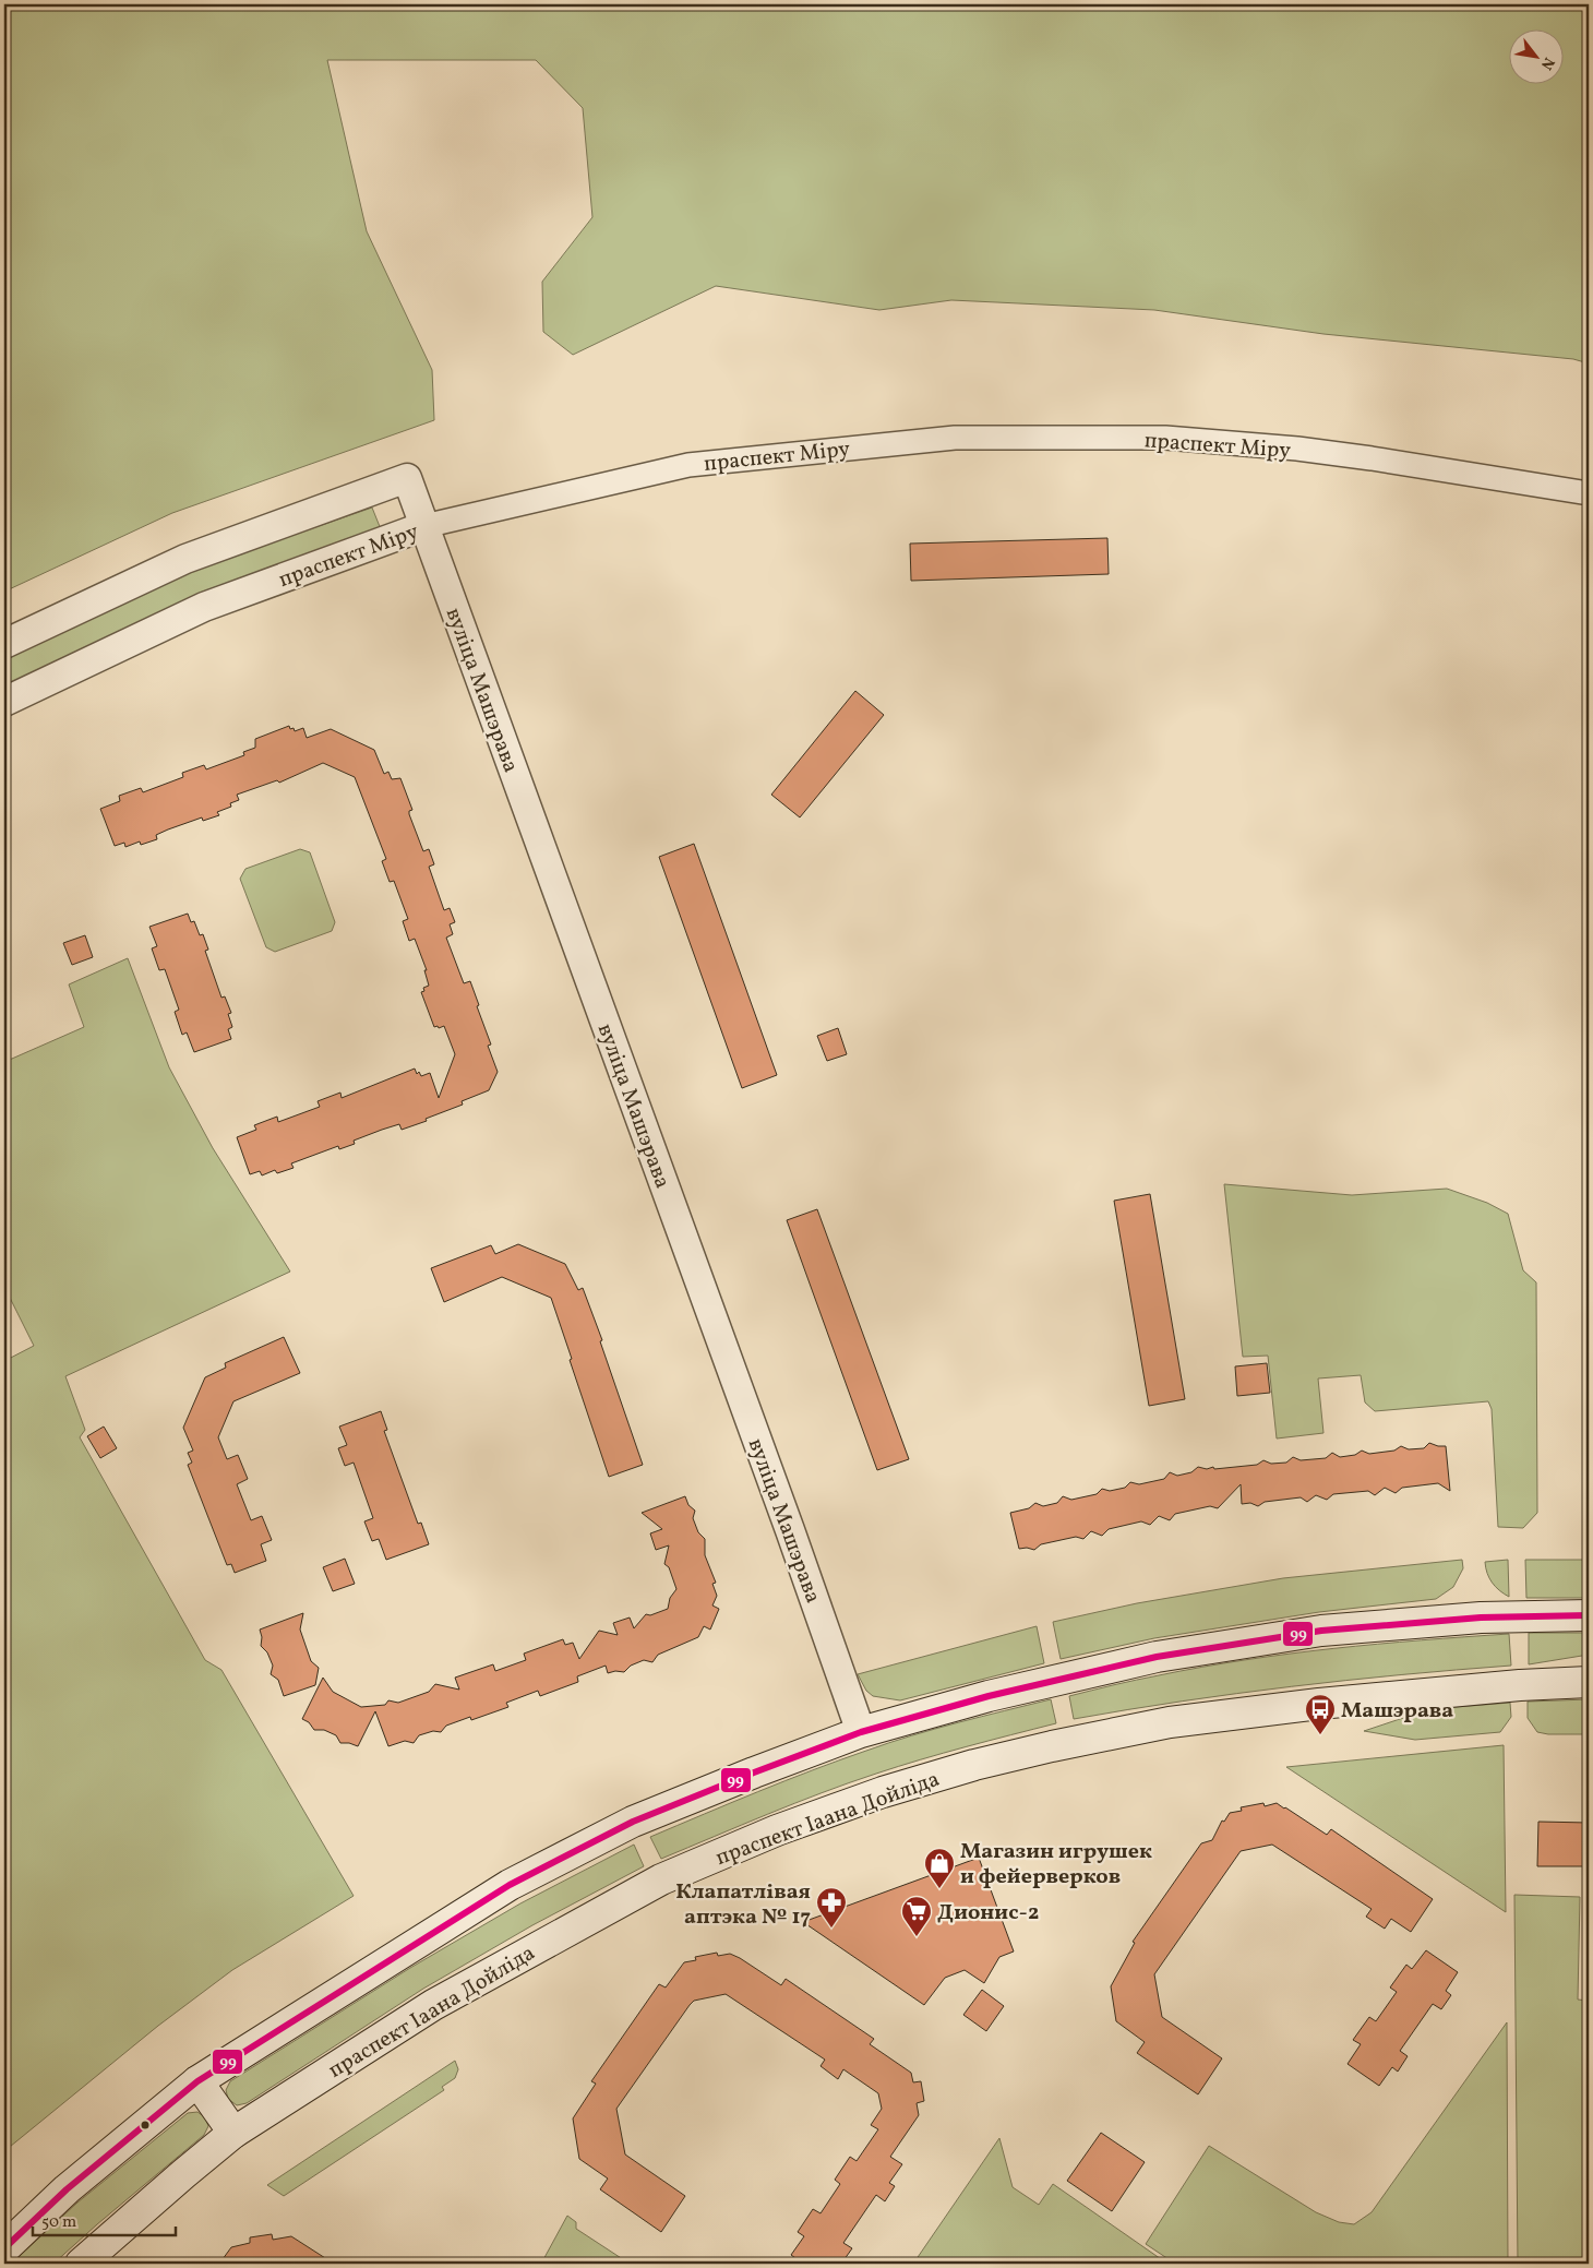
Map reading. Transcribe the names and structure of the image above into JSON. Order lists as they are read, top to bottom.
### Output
{
  "streets": {
    "main road": ["праспект Іаана Дойліда"],
    "street": ["праспект Міру", "вуліца Машэрава"]
  },
  "crossings": [
    ["праспект Міру", "вуліца Машэрава"]
  ],
  "places": {
    "bus stop": ["Машэрава"],
    "shop": ["Магазин игрушек и фейерверков"],
    "pharmacy": ["Клапатлівая аптэка № 17"],
    "supermarket": ["Дионис-2"]
  },
  "lines": ["transit line 99"],
  "scale_bar": "50 m",
  "north": "bottom right"
}
